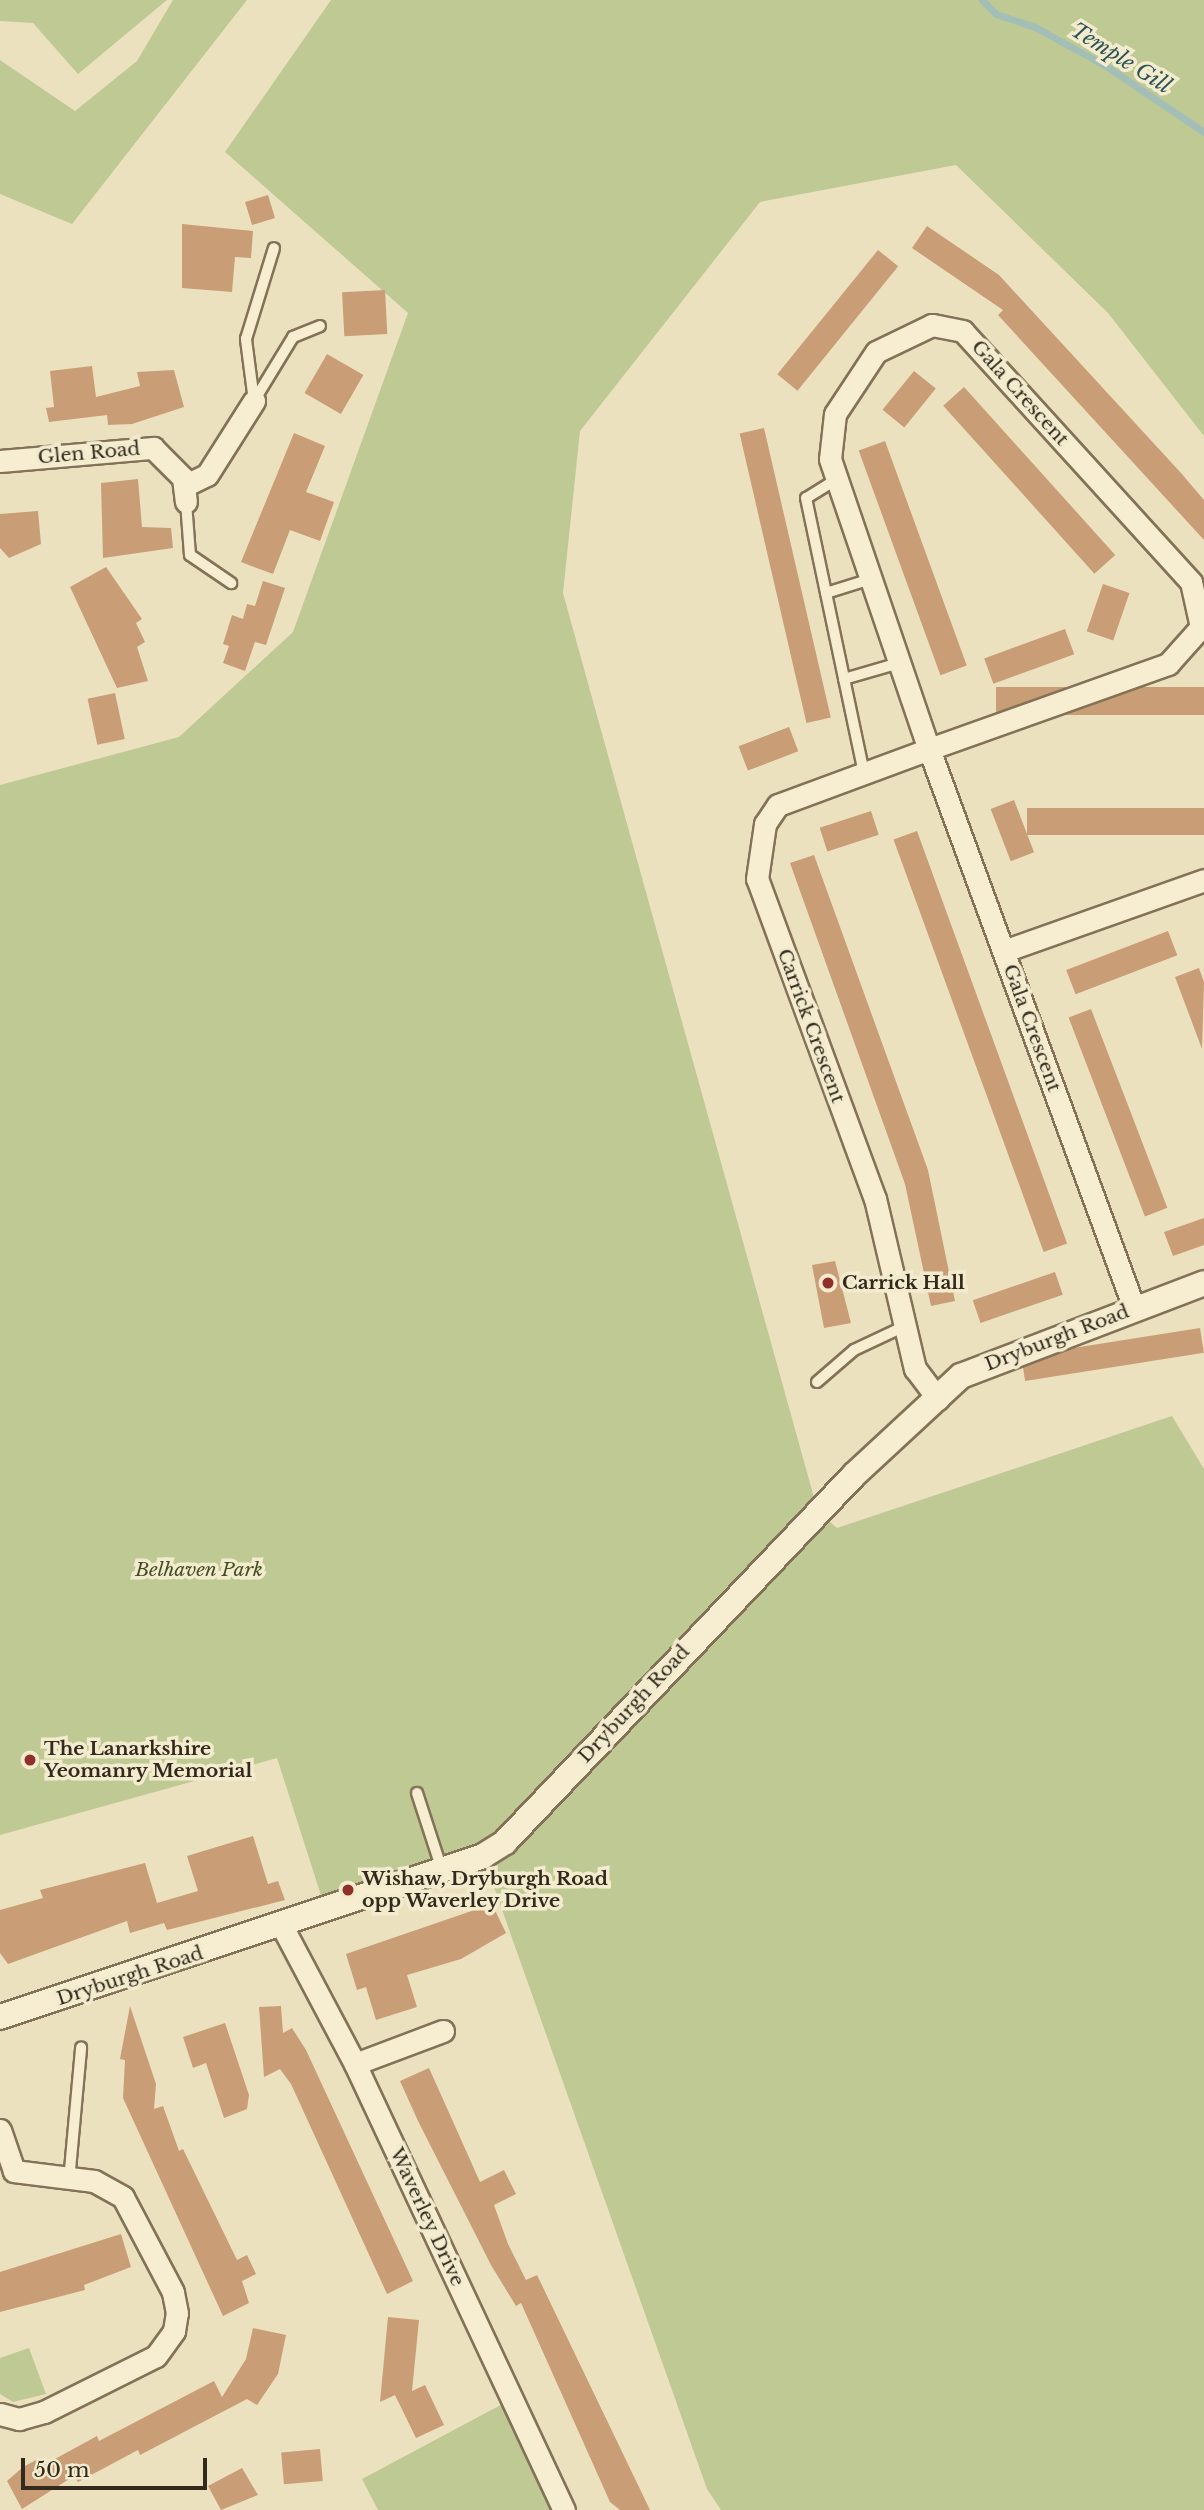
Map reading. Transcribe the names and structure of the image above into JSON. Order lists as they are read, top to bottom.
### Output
{
  "streets": {
    "street": [
      "Gala Crescent",
      "Glen Road",
      "Carrick Crescent",
      "Dryburgh Road",
      "Waverley Drive"
    ]
  },
  "crossings": [
    ["Gala Crescent", "Carrick Crescent"],
    ["Gala Crescent", "Dryburgh Road"],
    ["Carrick Crescent", "Dryburgh Road"],
    ["Dryburgh Road", "Waverley Drive"]
  ],
  "water": ["Temple Gill"],
  "parks": ["Belhaven Park"],
  "places": ["Carrick Hall", "The Lanarkshire Yeomanry Memorial", "Wishaw, Dryburgh Road opp Waverley Drive"],
  "scale_bar": "50 m"
}
